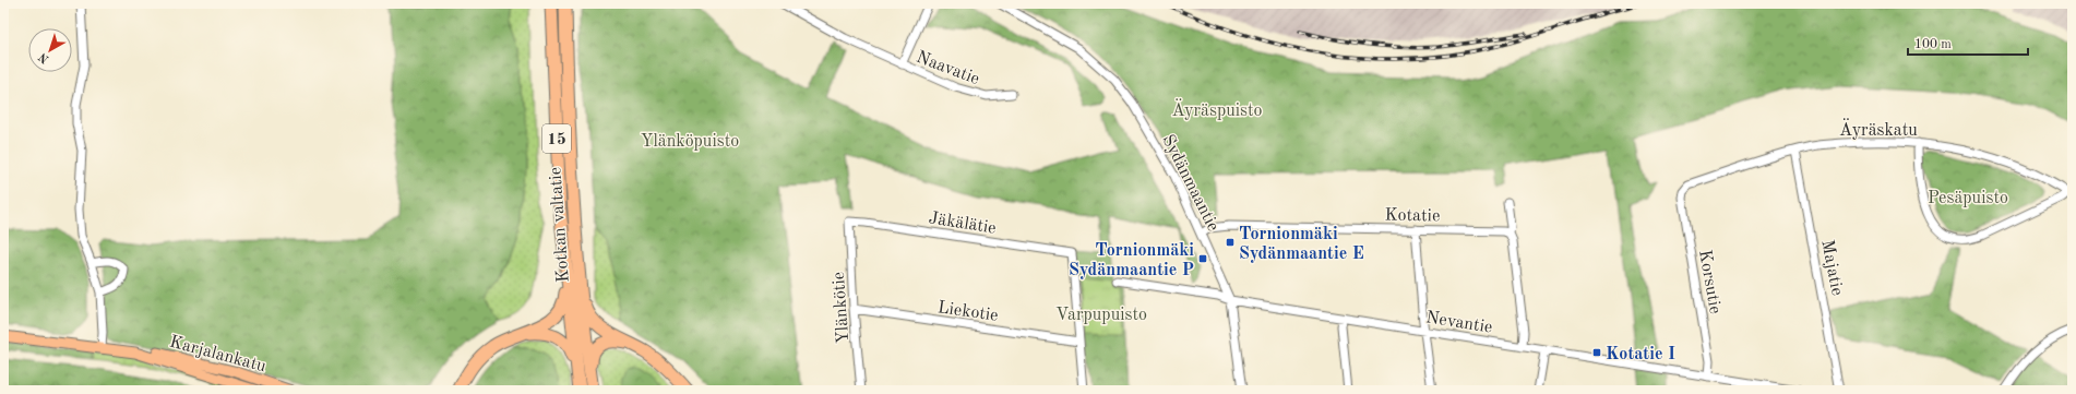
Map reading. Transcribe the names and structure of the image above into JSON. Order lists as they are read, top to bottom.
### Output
{
  "streets": {
    "highway": ["15", "Kotkan valtatie"],
    "main road": ["Karjalankatu"],
    "street": [
      "Naavatie",
      "Äyräskatu",
      "Sydänmaantie",
      "Kotatie",
      "Jäkälätie",
      "Majatie",
      "Korsutie",
      "Ylänkötie",
      "Liekotie",
      "Nevantie"
    ]
  },
  "crossings": [
    ["Äyräskatu", "Majatie"],
    ["Äyräskatu", "Korsutie"],
    ["Sydänmaantie", "Kotatie"],
    ["Sydänmaantie", "Nevantie"],
    ["Jäkälätie", "Ylänkötie"],
    ["Jäkälätie", "Liekotie"],
    ["Korsutie", "Nevantie"],
    ["Ylänkötie", "Liekotie"]
  ],
  "parks": [
    "Äyräspuisto",
    "Ylänköpuisto",
    "Pesäpuisto",
    "Varpupuisto"
  ],
  "places": {
    "transit": ["Tornionmäki Sydänmaantie E", "Tornionmäki Sydänmaantie P", "Kotatie I"]
  },
  "scale_bar": "100 m",
  "north": "bottom left"
}
